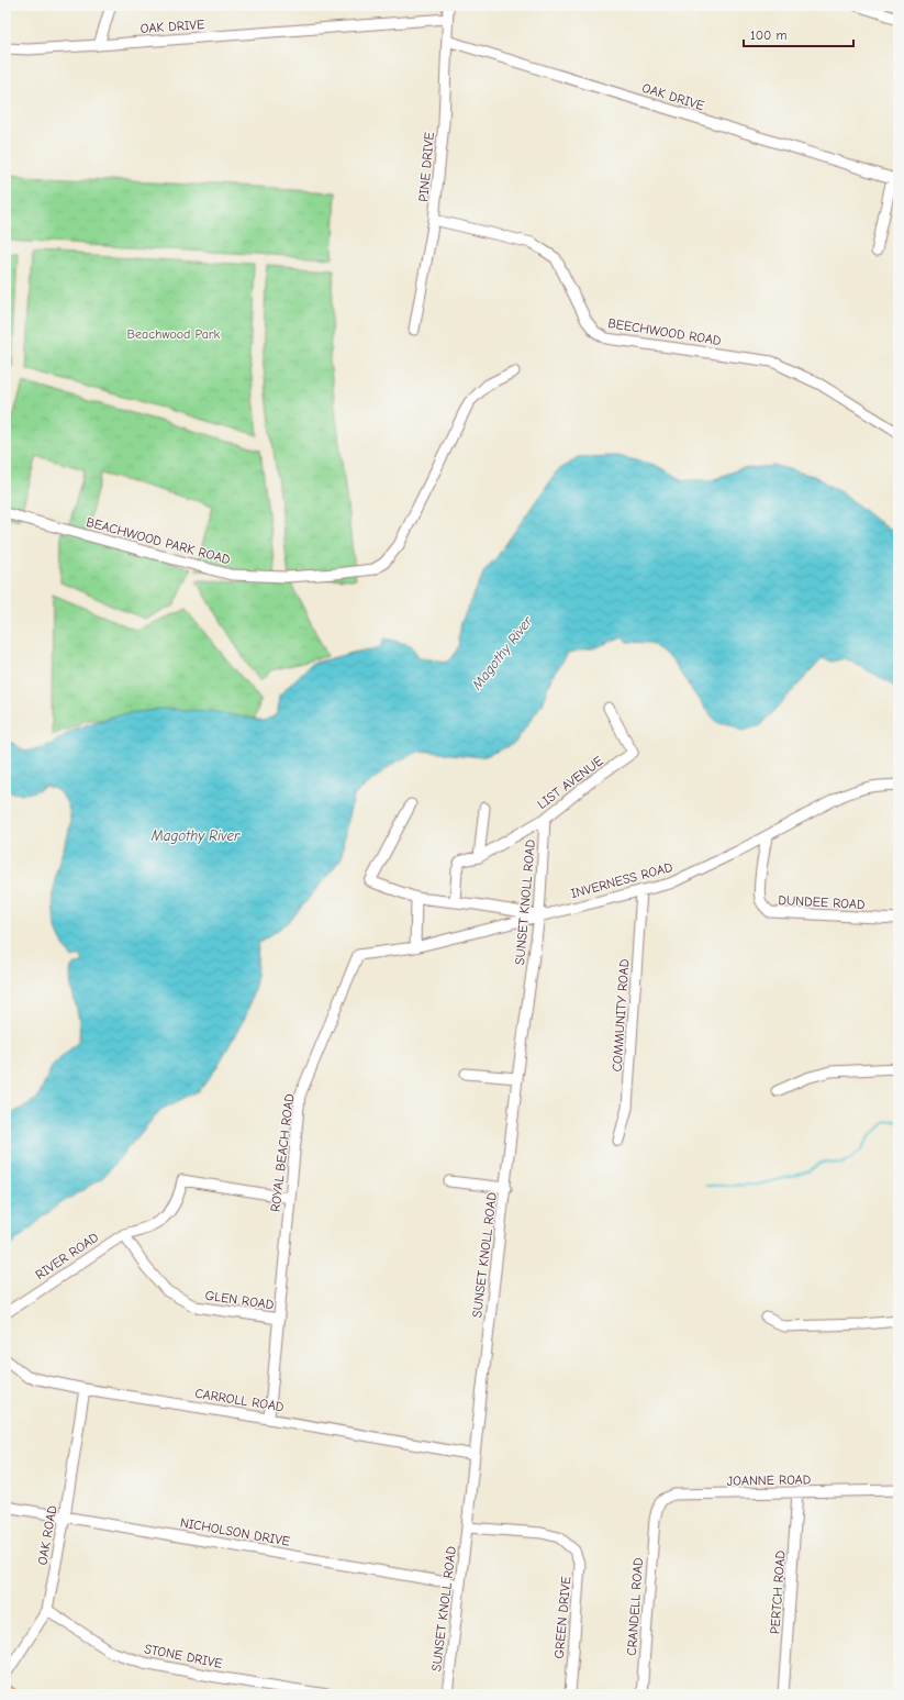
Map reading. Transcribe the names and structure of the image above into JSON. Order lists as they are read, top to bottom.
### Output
{
  "streets": {
    "street": [
      "OAK DRIVE",
      "PINE DRIVE",
      "BEECHWOOD ROAD",
      "BEACHWOOD PARK ROAD",
      "LIST AVENUE",
      "INVERNESS ROAD",
      "SUNSET KNOLL ROAD",
      "DUNDEE ROAD",
      "COMMUNITY ROAD",
      "ROYAL BEACH ROAD",
      "RIVER ROAD",
      "GLEN ROAD",
      "CARROLL ROAD",
      "JOANNE ROAD",
      "NICHOLSON DRIVE",
      "OAK ROAD",
      "PERTCH ROAD",
      "CRANDELL ROAD",
      "GREEN DRIVE",
      "STONE DRIVE"
    ]
  },
  "crossings": [
    ["OAK DRIVE", "PINE DRIVE"],
    ["PINE DRIVE", "BEECHWOOD ROAD"],
    ["LIST AVENUE", "SUNSET KNOLL ROAD"],
    ["INVERNESS ROAD", "SUNSET KNOLL ROAD"],
    ["INVERNESS ROAD", "DUNDEE ROAD"],
    ["INVERNESS ROAD", "COMMUNITY ROAD"],
    ["INVERNESS ROAD", "ROYAL BEACH ROAD"],
    ["SUNSET KNOLL ROAD", "CARROLL ROAD"],
    ["SUNSET KNOLL ROAD", "NICHOLSON DRIVE"],
    ["SUNSET KNOLL ROAD", "GREEN DRIVE"],
    ["ROYAL BEACH ROAD", "RIVER ROAD"],
    ["ROYAL BEACH ROAD", "GLEN ROAD"],
    ["ROYAL BEACH ROAD", "CARROLL ROAD"],
    ["RIVER ROAD", "GLEN ROAD"],
    ["CARROLL ROAD", "OAK ROAD"],
    ["JOANNE ROAD", "PERTCH ROAD"],
    ["JOANNE ROAD", "CRANDELL ROAD"],
    ["NICHOLSON DRIVE", "OAK ROAD"],
    ["OAK ROAD", "STONE DRIVE"]
  ],
  "water": ["Magothy River"],
  "parks": ["Beachwood Park"],
  "scale_bar": "100 m"
}
